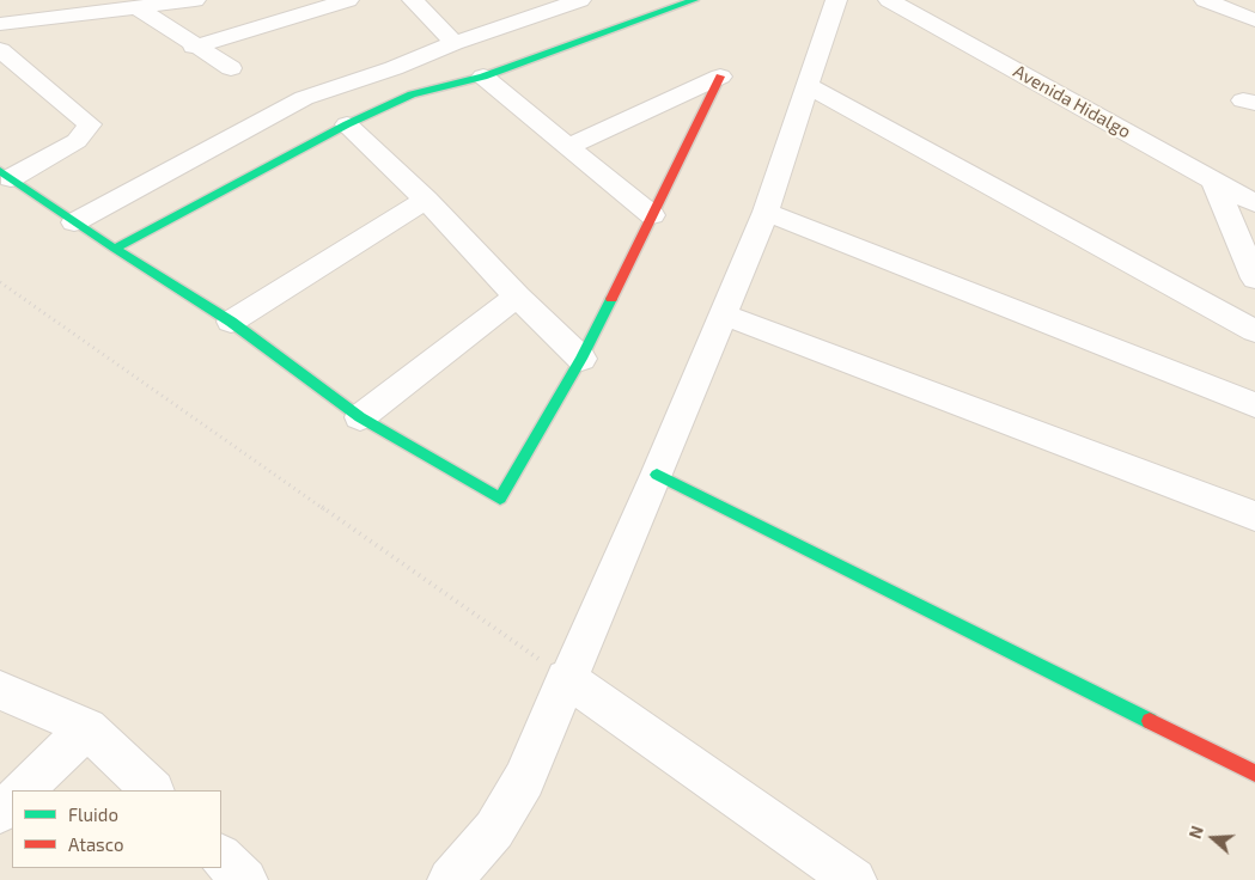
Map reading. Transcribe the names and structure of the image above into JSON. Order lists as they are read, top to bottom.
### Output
{
  "streets": {
    "street": ["Avenida Hidalgo"]
  },
  "legend": ["Fluido", "Atasco"],
  "north": "left"
}
